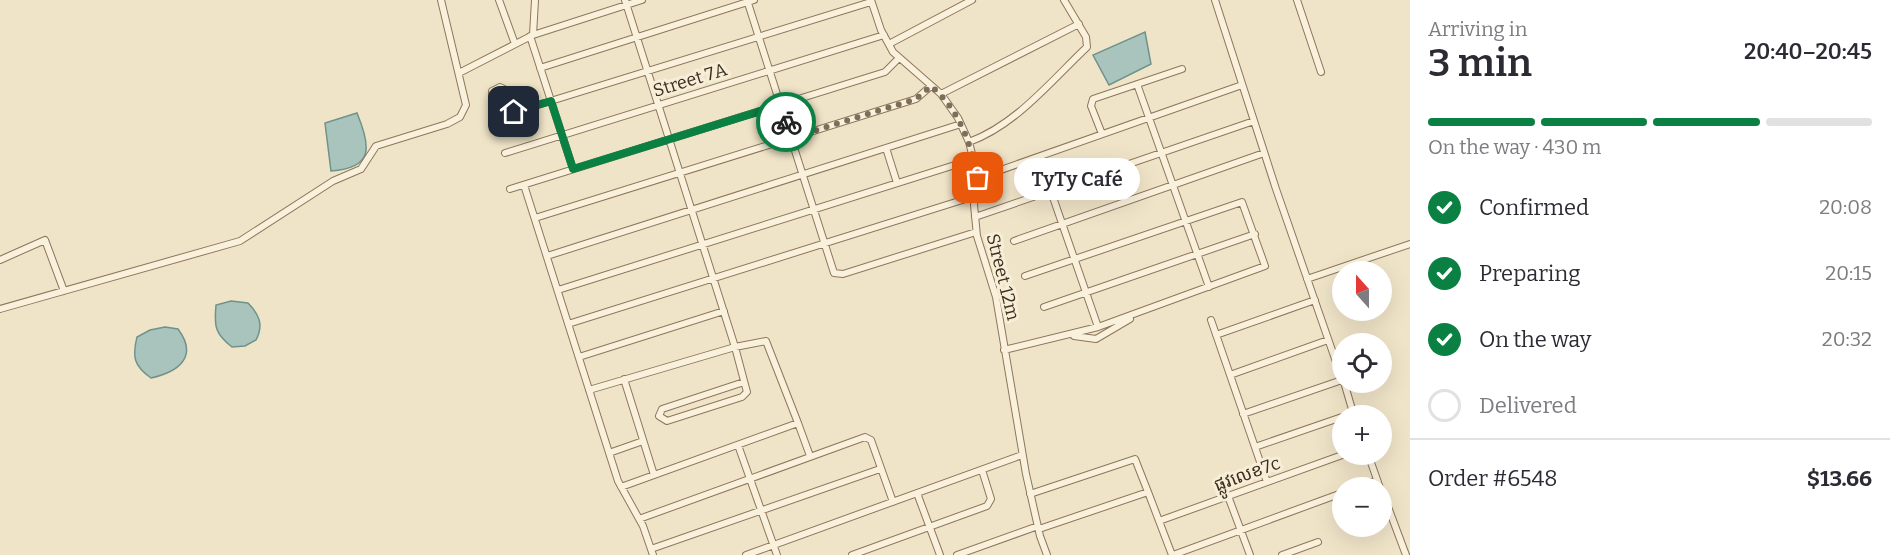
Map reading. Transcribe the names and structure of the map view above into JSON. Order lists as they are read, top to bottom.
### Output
{
  "streets": {
    "street": ["Street 7A", "Street 12m", "ផ្លូវលេខ7c"]
  },
  "crossings": [
    ["Street 7A", "Street 12m"]
  ],
  "places": ["TyTy Café"],
  "north": "top",
  "page": {
    "heading": ["3 min", "Arriving in", "20:40–20:45"],
    "panel": ["Order #6548", "$13.66"],
    "bar": "On the way · 430 m",
    "bubble": "TyTy Café",
    "list": [
      ["Confirmed", "20:08"],
      ["Preparing", "20:15"],
      ["On the way", "20:32"],
      "Delivered"
    ],
    "map_buttons": ["+", "−"]
  }
}
